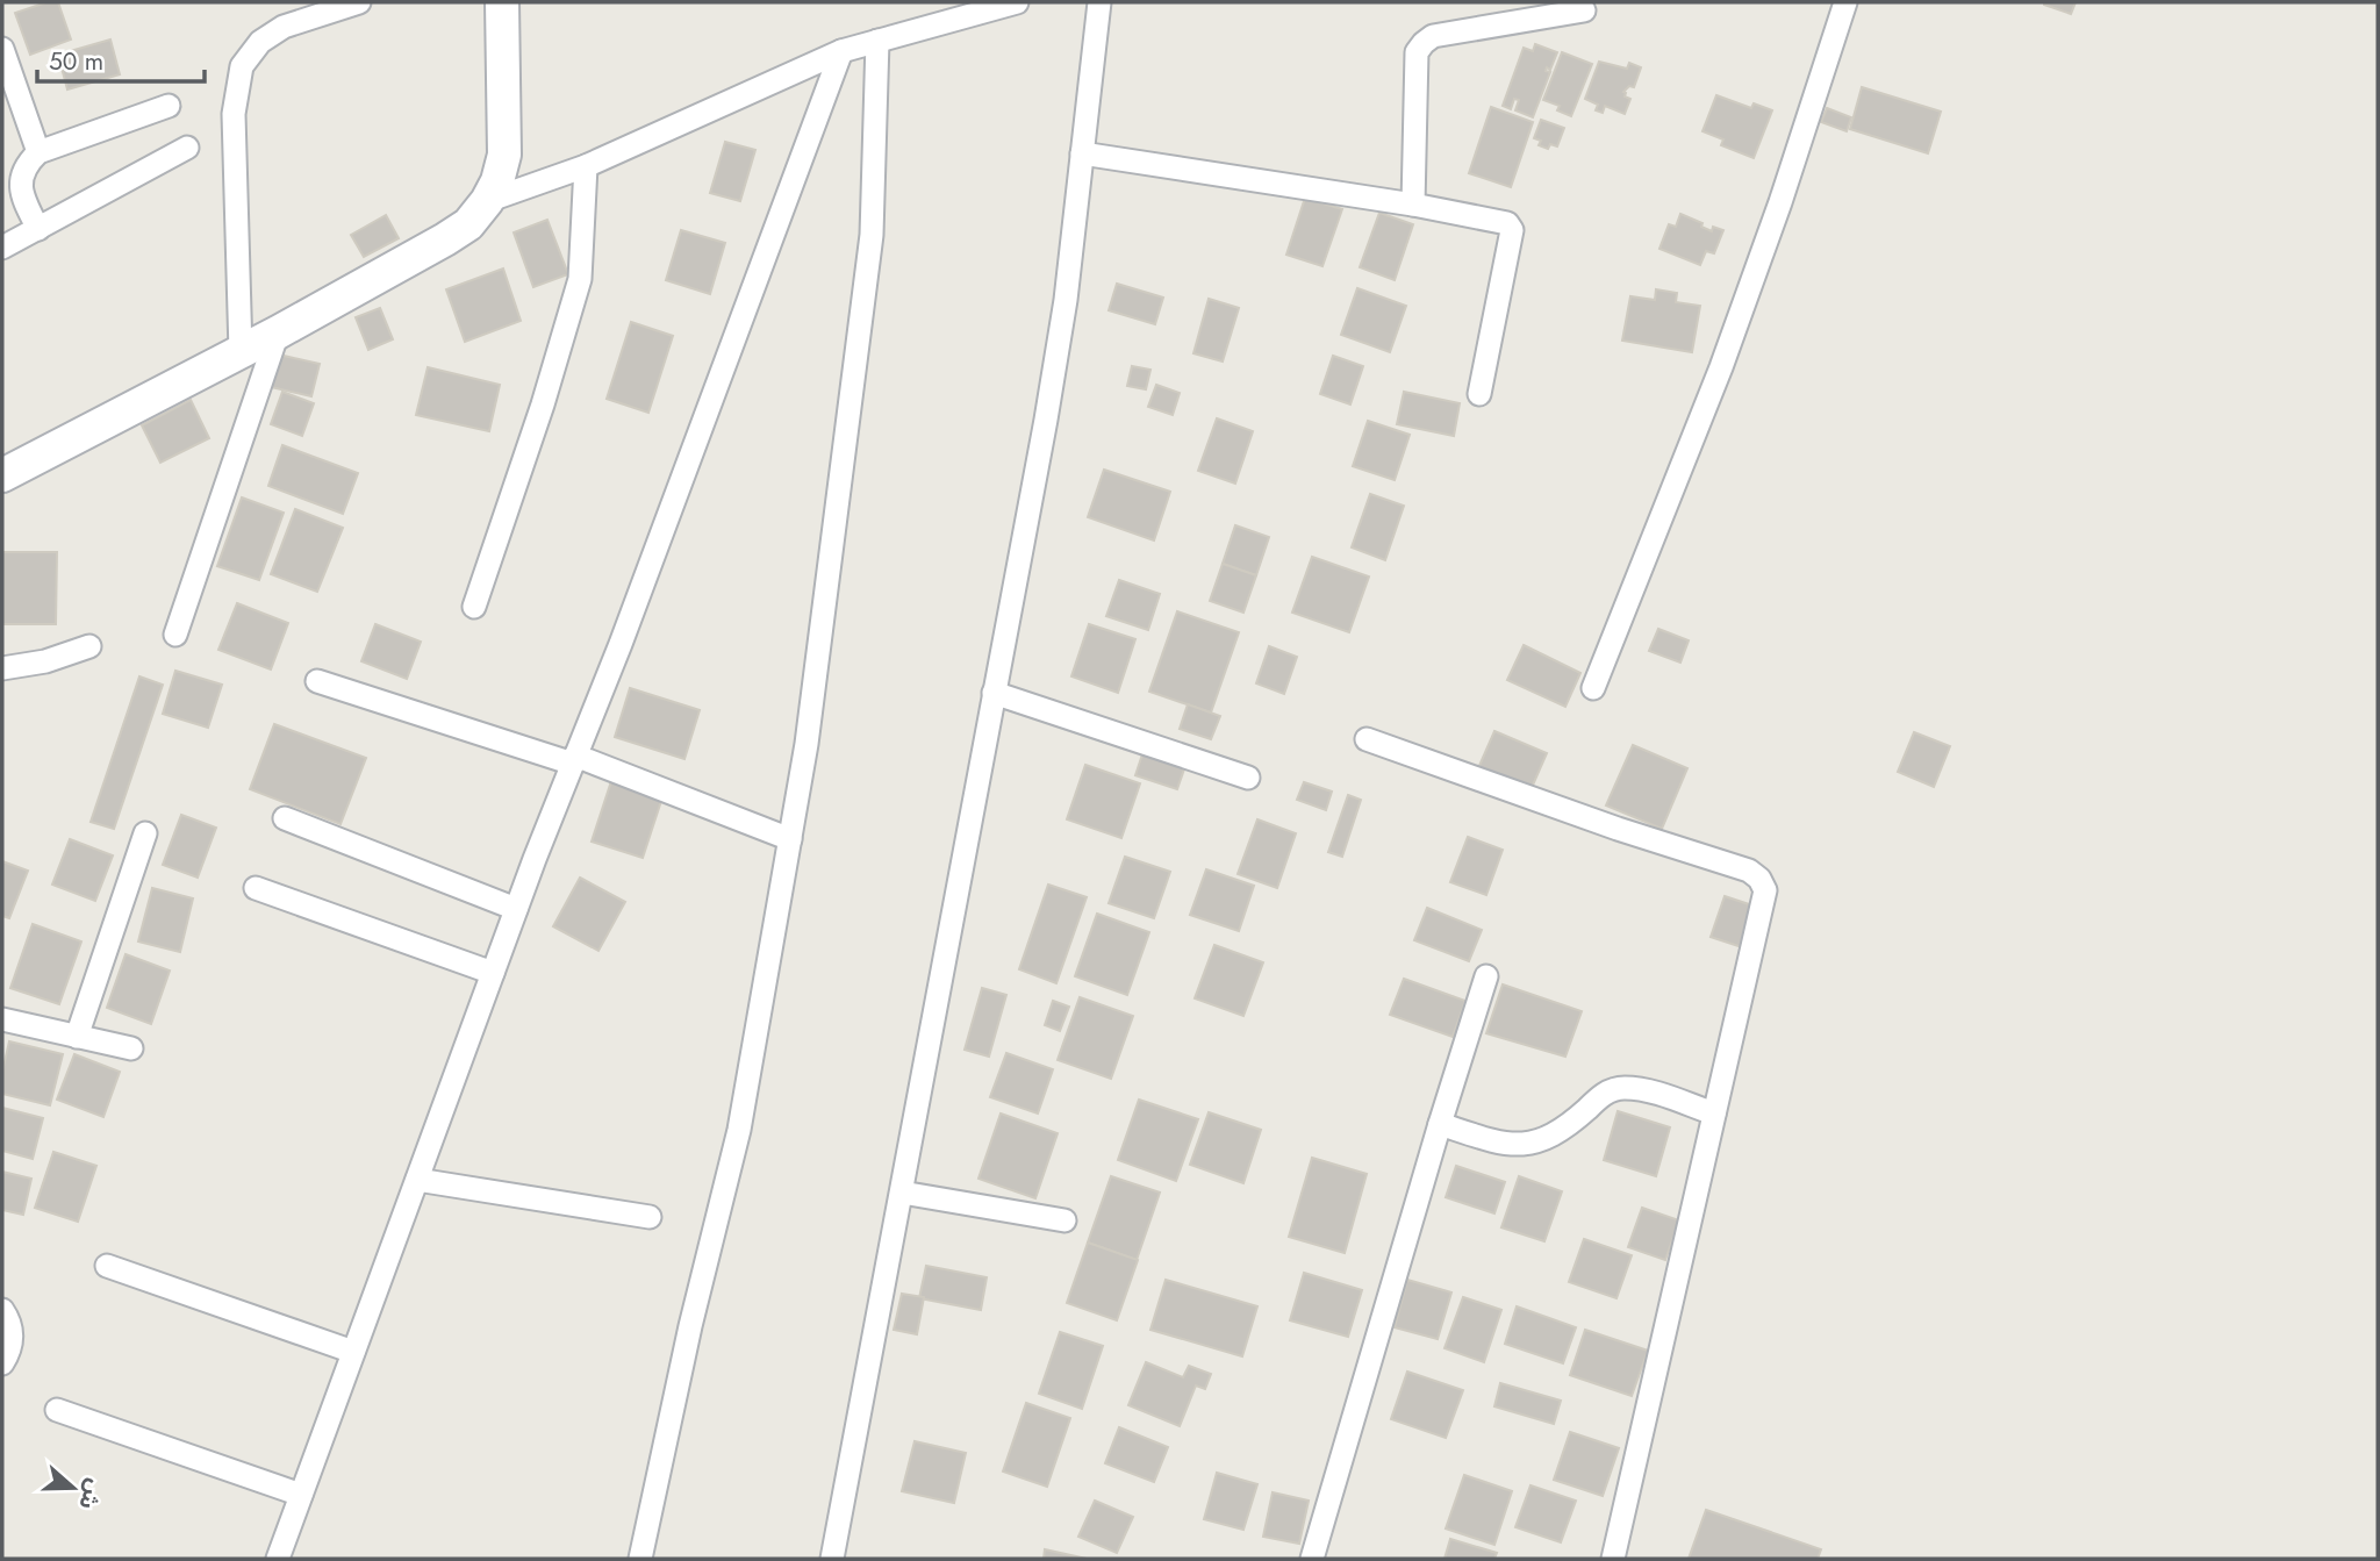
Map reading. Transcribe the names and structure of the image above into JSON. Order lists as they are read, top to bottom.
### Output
{
  "scale_bar": "50 m",
  "north": "right"
}
